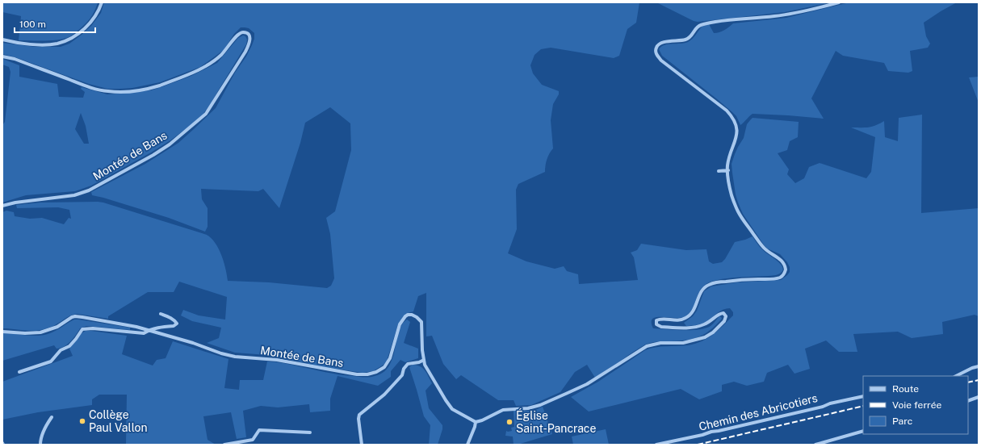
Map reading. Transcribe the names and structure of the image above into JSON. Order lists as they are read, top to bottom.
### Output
{
  "streets": {
    "street": ["Montée de Bans", "Chemin des Abricotiers"]
  },
  "places": ["Collège Paul Vallon", "Église Saint-Pancrace"],
  "legend": ["Route", "Voie ferrée", "Parc"],
  "scale_bar": "100 m"
}
